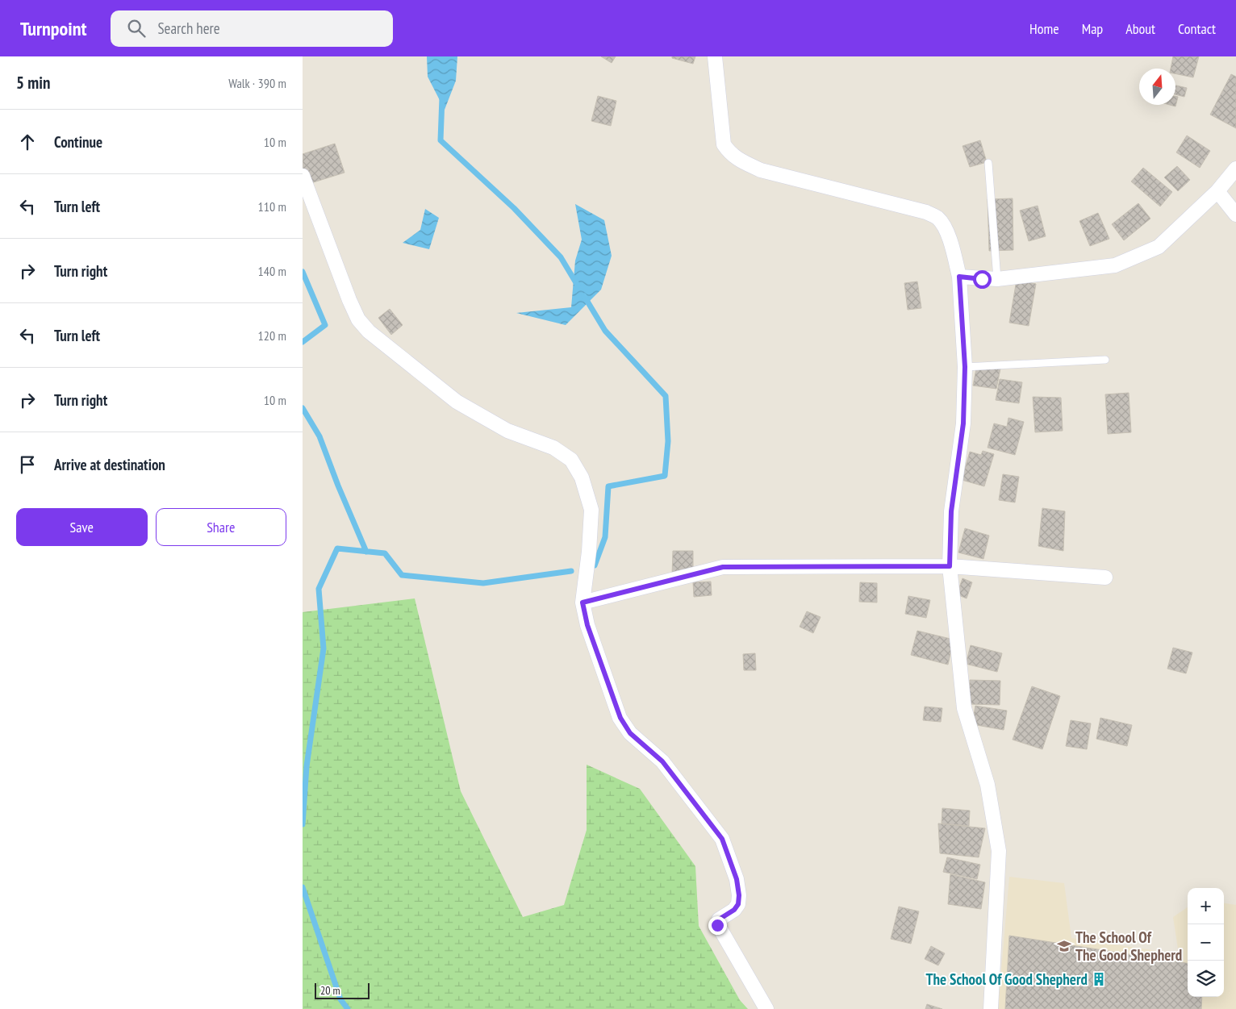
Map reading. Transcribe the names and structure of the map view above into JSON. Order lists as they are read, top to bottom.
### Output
{
  "places": {
    "school or university": ["The School Of The Good Shepherd"],
    "building": ["The School Of Good Shepherd"]
  },
  "scale_bar": "20 m",
  "north": "top",
  "page": {
    "header": "Turnpoint",
    "search": "Search here",
    "nav": [
      "Home",
      "Map",
      "About",
      "Contact"
    ],
    "heading": ["5 min", "Walk · 390 m"],
    "list": [
      ["Continue", "10 m"],
      ["Turn left", "110 m"],
      ["Turn right", "140 m"],
      ["Turn left", "120 m"],
      ["Turn right", "10 m"],
      "Arrive at destination"
    ],
    "buttons": ["Save", "Share"],
    "map_buttons": ["+", "−"],
    "scale": "20 m"
  }
}
